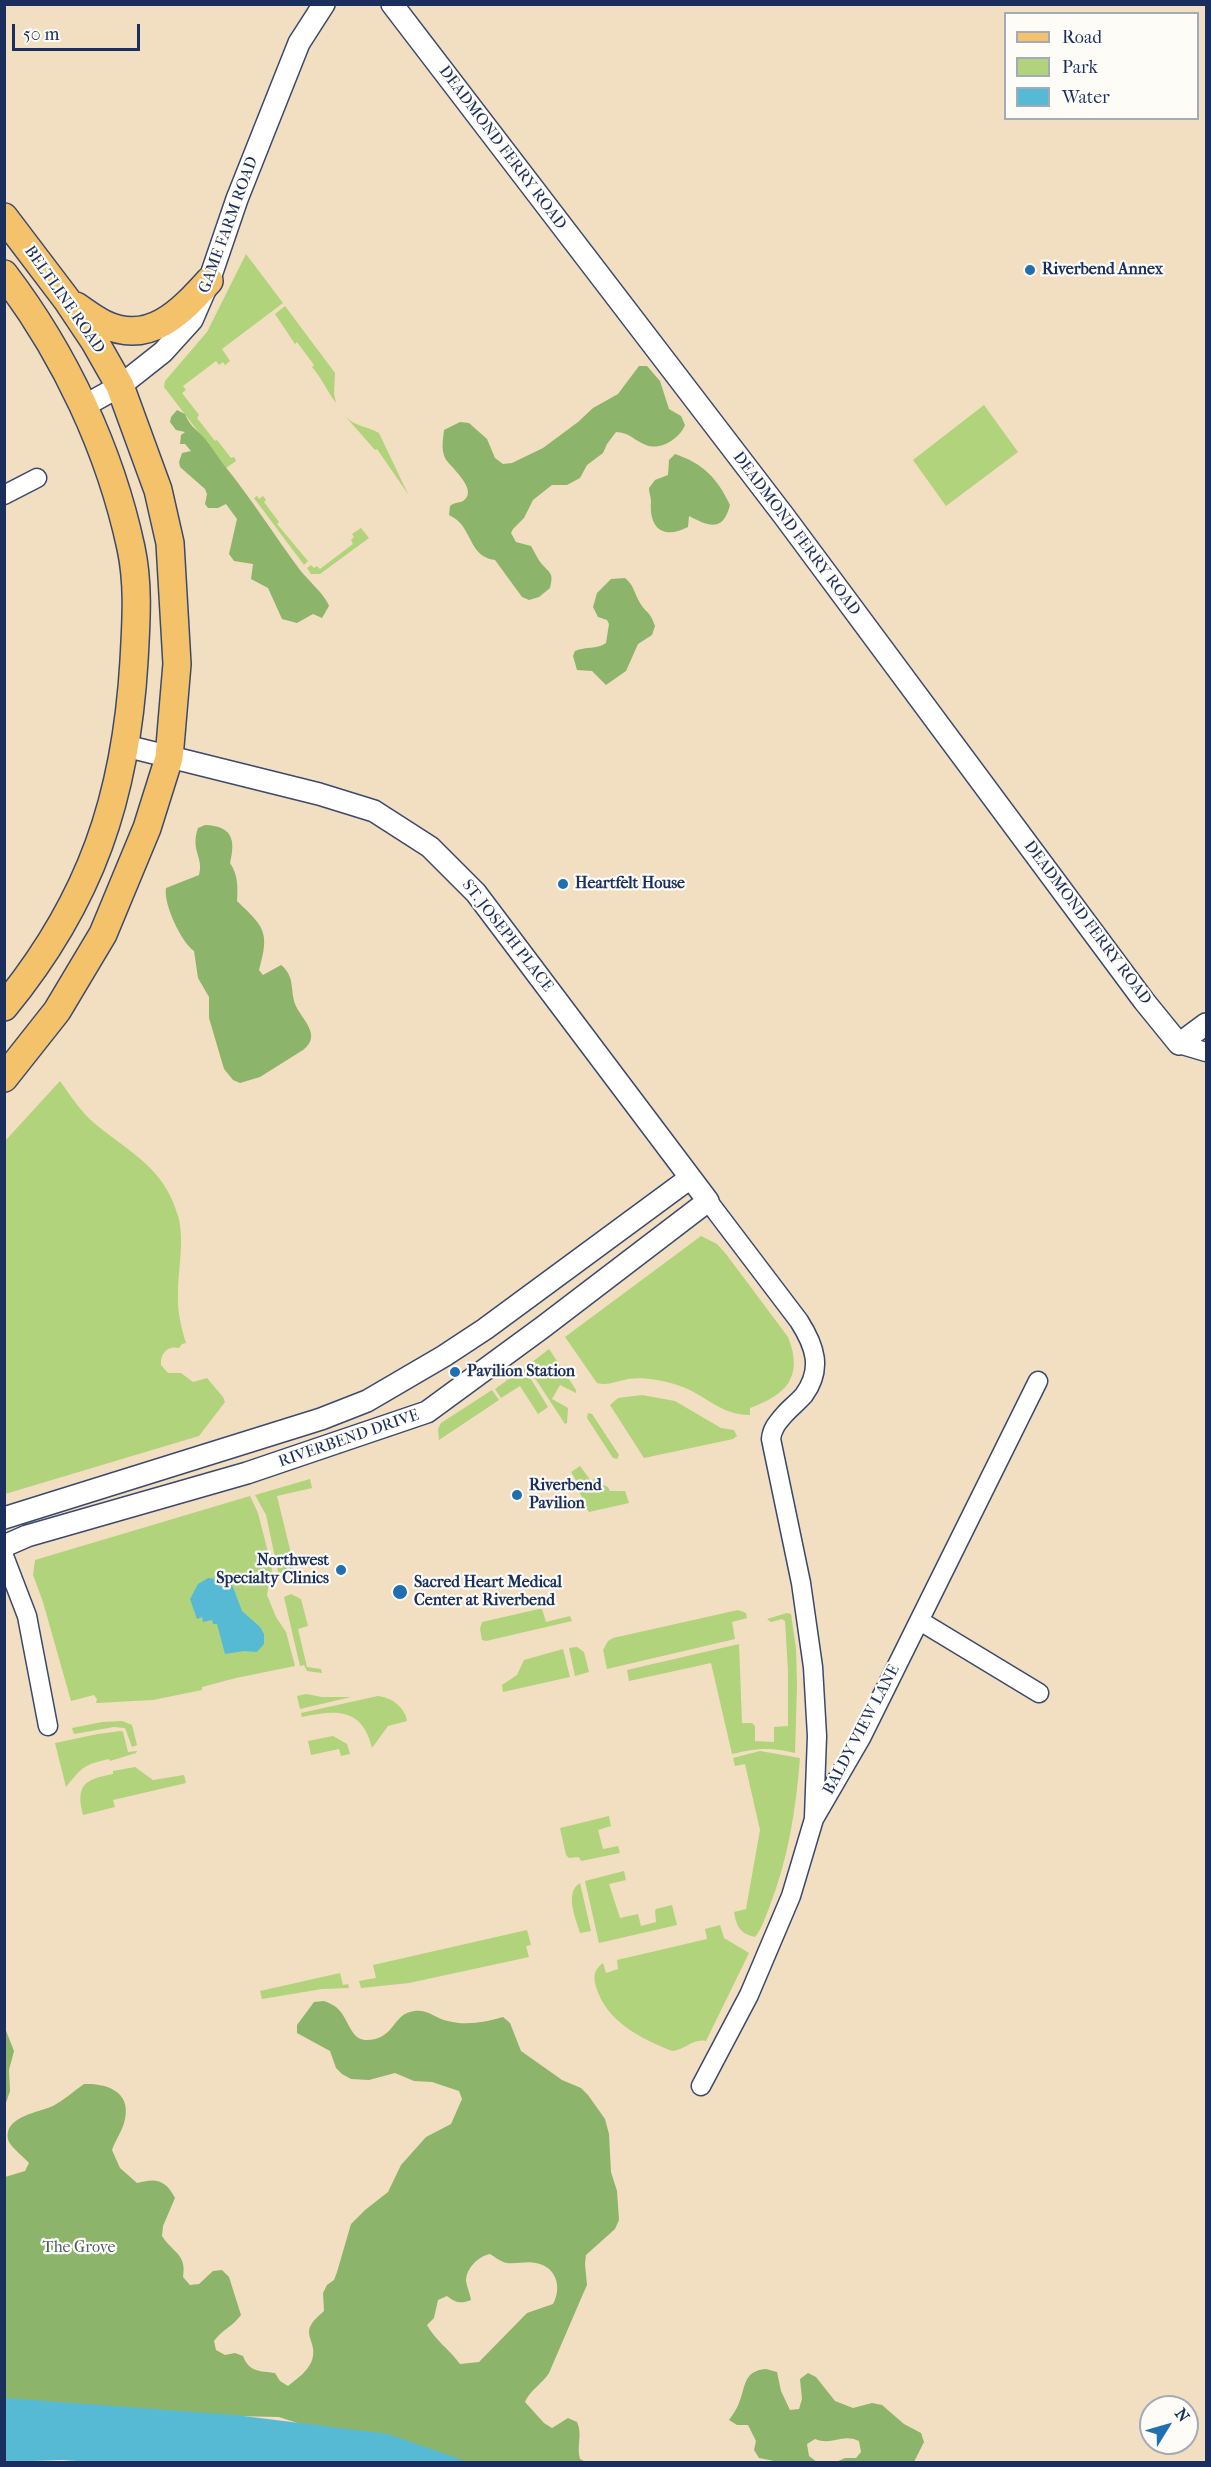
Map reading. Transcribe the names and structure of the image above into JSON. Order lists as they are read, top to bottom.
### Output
{
  "streets": {
    "main road": ["BELTLINE ROAD"],
    "street": [
      "DEADMOND FERRY ROAD",
      "GAME FARM ROAD",
      "ST. JOSEPH PLACE",
      "RIVERBEND DRIVE",
      "BALDY VIEW LANE"
    ]
  },
  "crossings": [
    ["GAME FARM ROAD", "BELTLINE ROAD"],
    ["BELTLINE ROAD", "ST. JOSEPH PLACE"],
    ["ST. JOSEPH PLACE", "RIVERBEND DRIVE"]
  ],
  "parks": ["The Grove"],
  "places": [
    "Riverbend Annex",
    "Heartfelt House",
    "Pavilion Station",
    "Riverbend Pavilion",
    "Northwest Specialty Clinics",
    "Sacred Heart Medical Center at Riverbend"
  ],
  "legend": ["Road", "Park", "Water"],
  "scale_bar": "50 m",
  "north": "top right"
}
